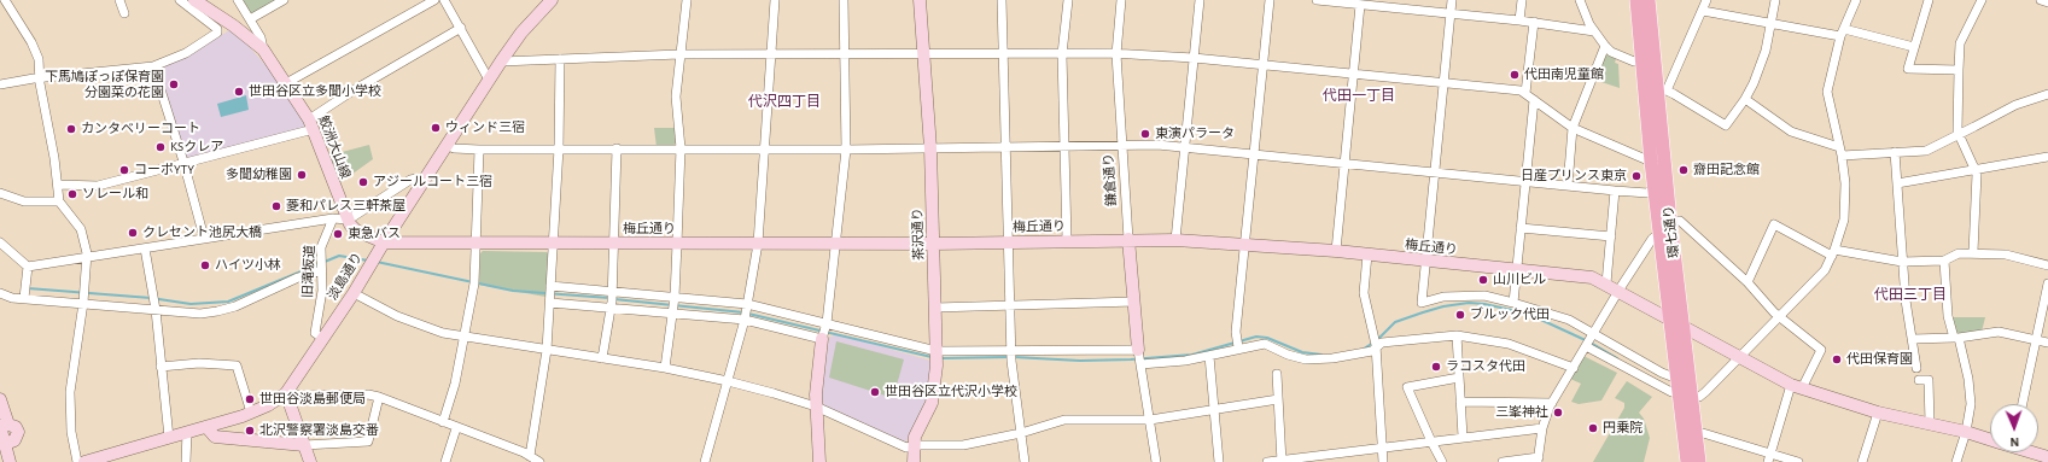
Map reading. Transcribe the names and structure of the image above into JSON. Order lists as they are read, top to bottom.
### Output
{
  "streets": {
    "main road": ["環七通り"],
    "street": [
      "鮫洲大山線",
      "鎌倉通り",
      "梅丘通り",
      "茶沢通り",
      "旧滝坂道",
      "淡島通り"
    ]
  },
  "crossings": [
    ["鮫洲大山線", "梅丘通り"],
    ["鮫洲大山線", "淡島通り"],
    ["鎌倉通り", "梅丘通り"],
    ["梅丘通り", "環七通り"],
    ["梅丘通り", "茶沢通り"],
    ["梅丘通り", "淡島通り"],
    ["旧滝坂道", "淡島通り"]
  ],
  "districts": ["代田一丁目", "代沢四丁目", "代田三丁目"],
  "places": [
    "代田南児童館",
    "下馬鳩ぽっぽ保育園 分園菜の花園",
    "世田谷区立多聞小学校",
    "ウィンド三宿",
    "カンタベリーコート",
    "東演パラータ",
    "KSクレア",
    "コーポYTY",
    "齋田記念館",
    "多聞幼稚園",
    "日産プリンス東京",
    "アジールコート三宿",
    "ソレール和",
    "菱和パレス三軒茶屋",
    "クレセント池尻大橋",
    "東急バス",
    "ハイツ小林",
    "山川ビル",
    "ブルック代田",
    "代田保育園",
    "ラコスタ代田",
    "世田谷区立代沢小学校",
    "世田谷淡島郵便局",
    "三峯神社",
    "円乗院",
    "北沢警察署淡島交番"
  ],
  "north": "bottom"
}
